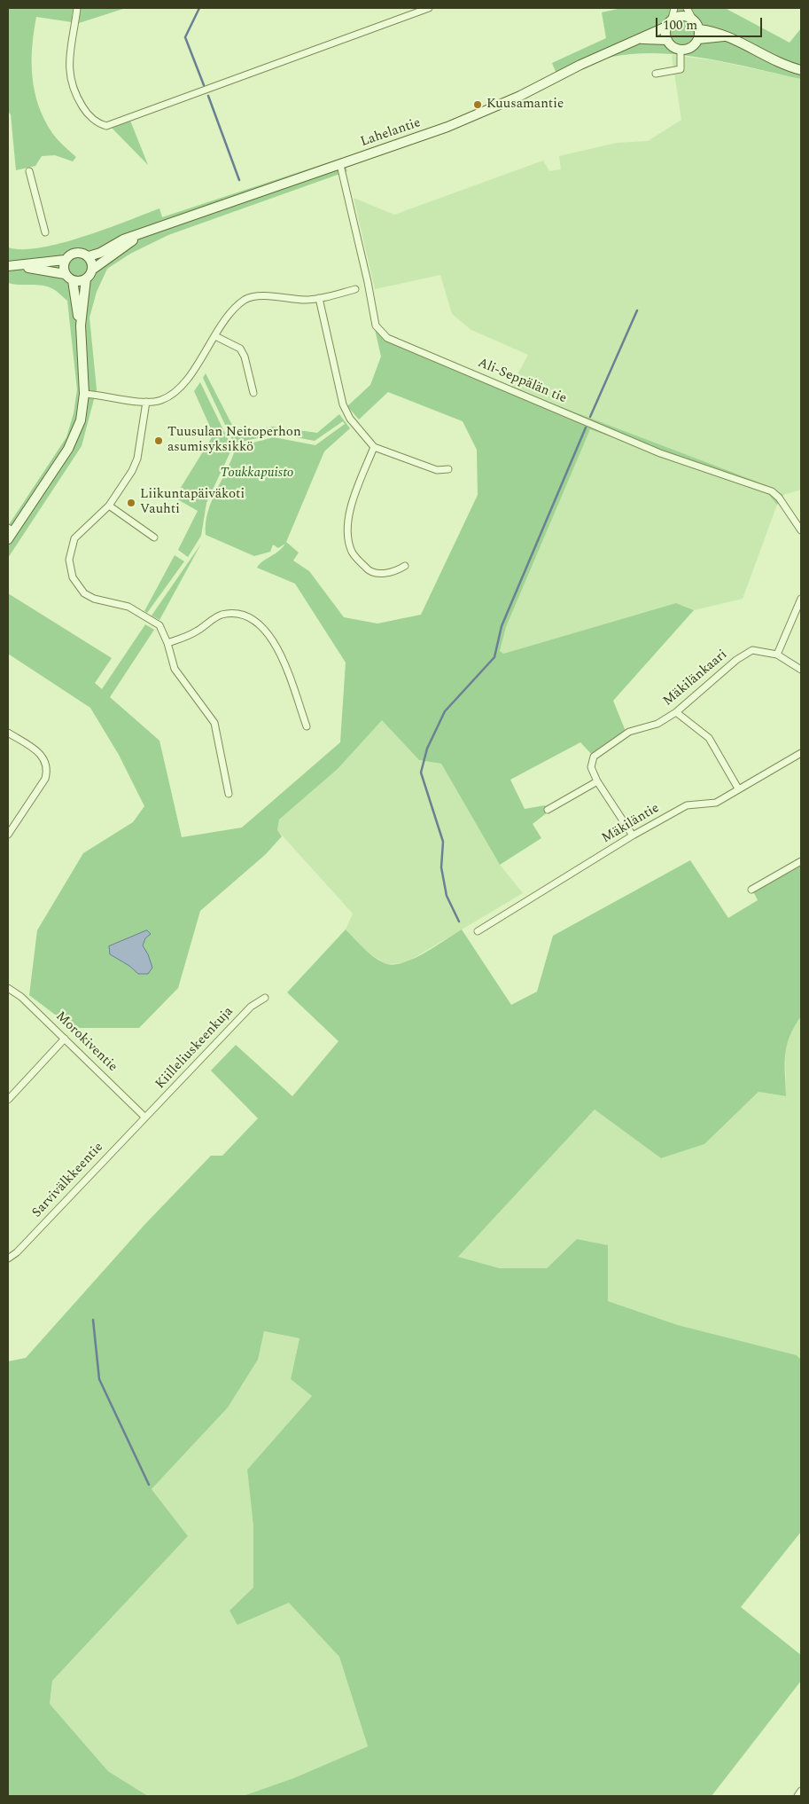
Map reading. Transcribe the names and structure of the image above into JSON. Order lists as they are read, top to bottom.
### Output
{
  "streets": {
    "main road": ["Lahelantie"],
    "street": [
      "Ali-Seppälän tie",
      "Mäkilänkaari",
      "Mäkiläntie",
      "Morokiventie",
      "Kiilleliuskeenkuja",
      "Sarvivälkkeentie"
    ]
  },
  "crossings": [
    ["Lahelantie", "Ali-Seppälän tie"],
    ["Mäkilänkaari", "Mäkiläntie"],
    ["Morokiventie", "Kiilleliuskeenkuja"],
    ["Morokiventie", "Sarvivälkkeentie"],
    ["Kiilleliuskeenkuja", "Sarvivälkkeentie"]
  ],
  "parks": ["Toukkapuisto"],
  "places": ["Kuusamantie", "Tuusulan Neitoperhon asumisyksikkö", "Liikuntapäiväkoti Vauhti"],
  "scale_bar": "100 m"
}
